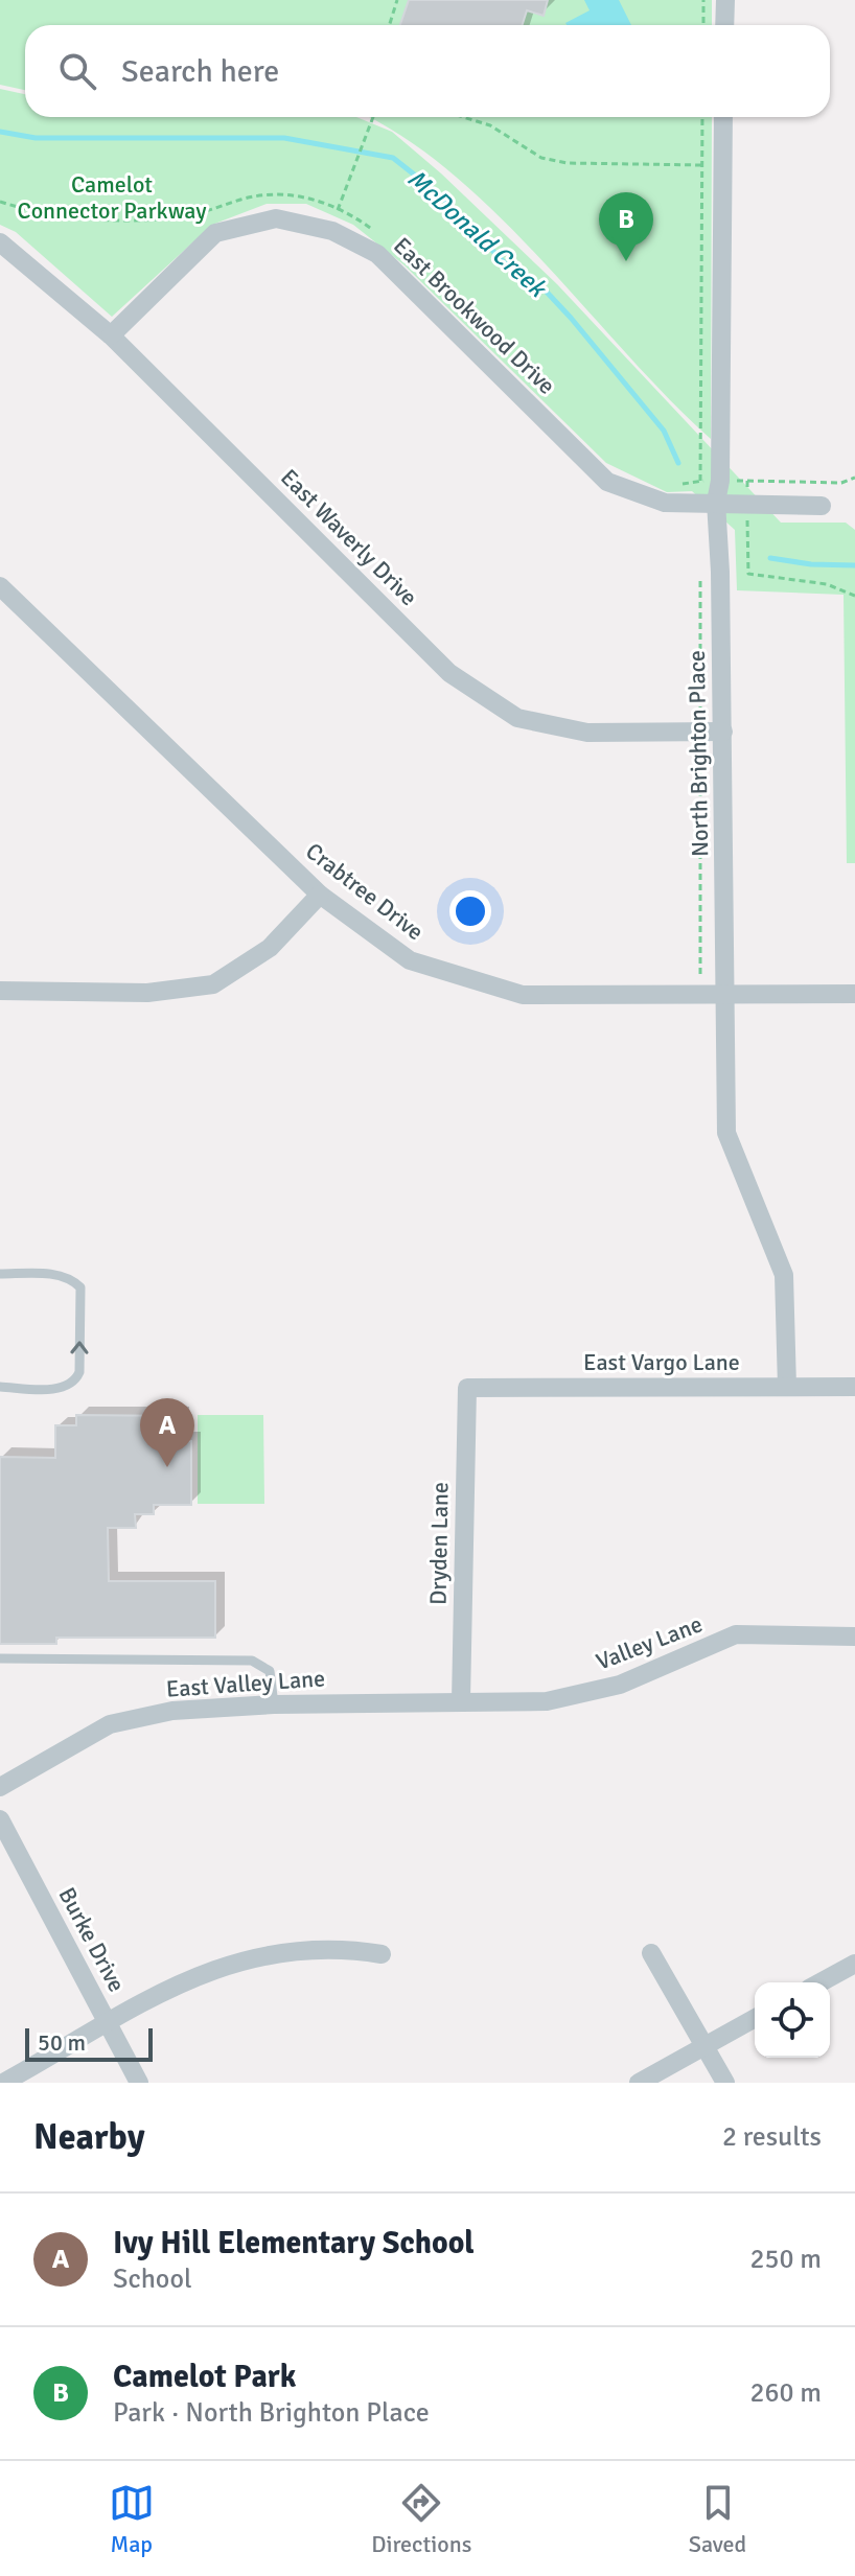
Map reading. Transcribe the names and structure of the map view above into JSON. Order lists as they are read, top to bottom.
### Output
{
  "streets": {
    "street": [
      "East Brookwood Drive",
      "East Waverly Drive",
      "North Brighton Place",
      "Crabtree Drive",
      "East Vargo Lane",
      "Dryden Lane",
      "Valley Lane",
      "East Valley Lane",
      "Burke Drive"
    ]
  },
  "crossings": [
    ["East Brookwood Drive", "East Waverly Drive"],
    ["East Brookwood Drive", "North Brighton Place"],
    ["East Waverly Drive", "North Brighton Place"],
    ["North Brighton Place", "Crabtree Drive"],
    ["North Brighton Place", "East Vargo Lane"],
    ["East Vargo Lane", "Dryden Lane"],
    ["Dryden Lane", "Valley Lane"],
    ["Dryden Lane", "East Valley Lane"],
    ["Valley Lane", "East Valley Lane"]
  ],
  "water": ["McDonald Creek"],
  "parks": ["Camelot Connector Parkway"],
  "scale_bar": "50 m",
  "page": {
    "search": "Search here",
    "pins": ["B", "A"],
    "scale": "50 m",
    "heading": ["Nearby", "2 results"],
    "list": [
      {
        "mark": "A",
        "name": "Ivy Hill Elementary School",
        "note": "School",
        "value": "250 m"
      },
      {
        "mark": "B",
        "name": "Camelot Park",
        "note": "Park · North Brighton Place",
        "value": "260 m"
      }
    ],
    "nav": ["Map", "Directions", "Saved"]
  }
}
